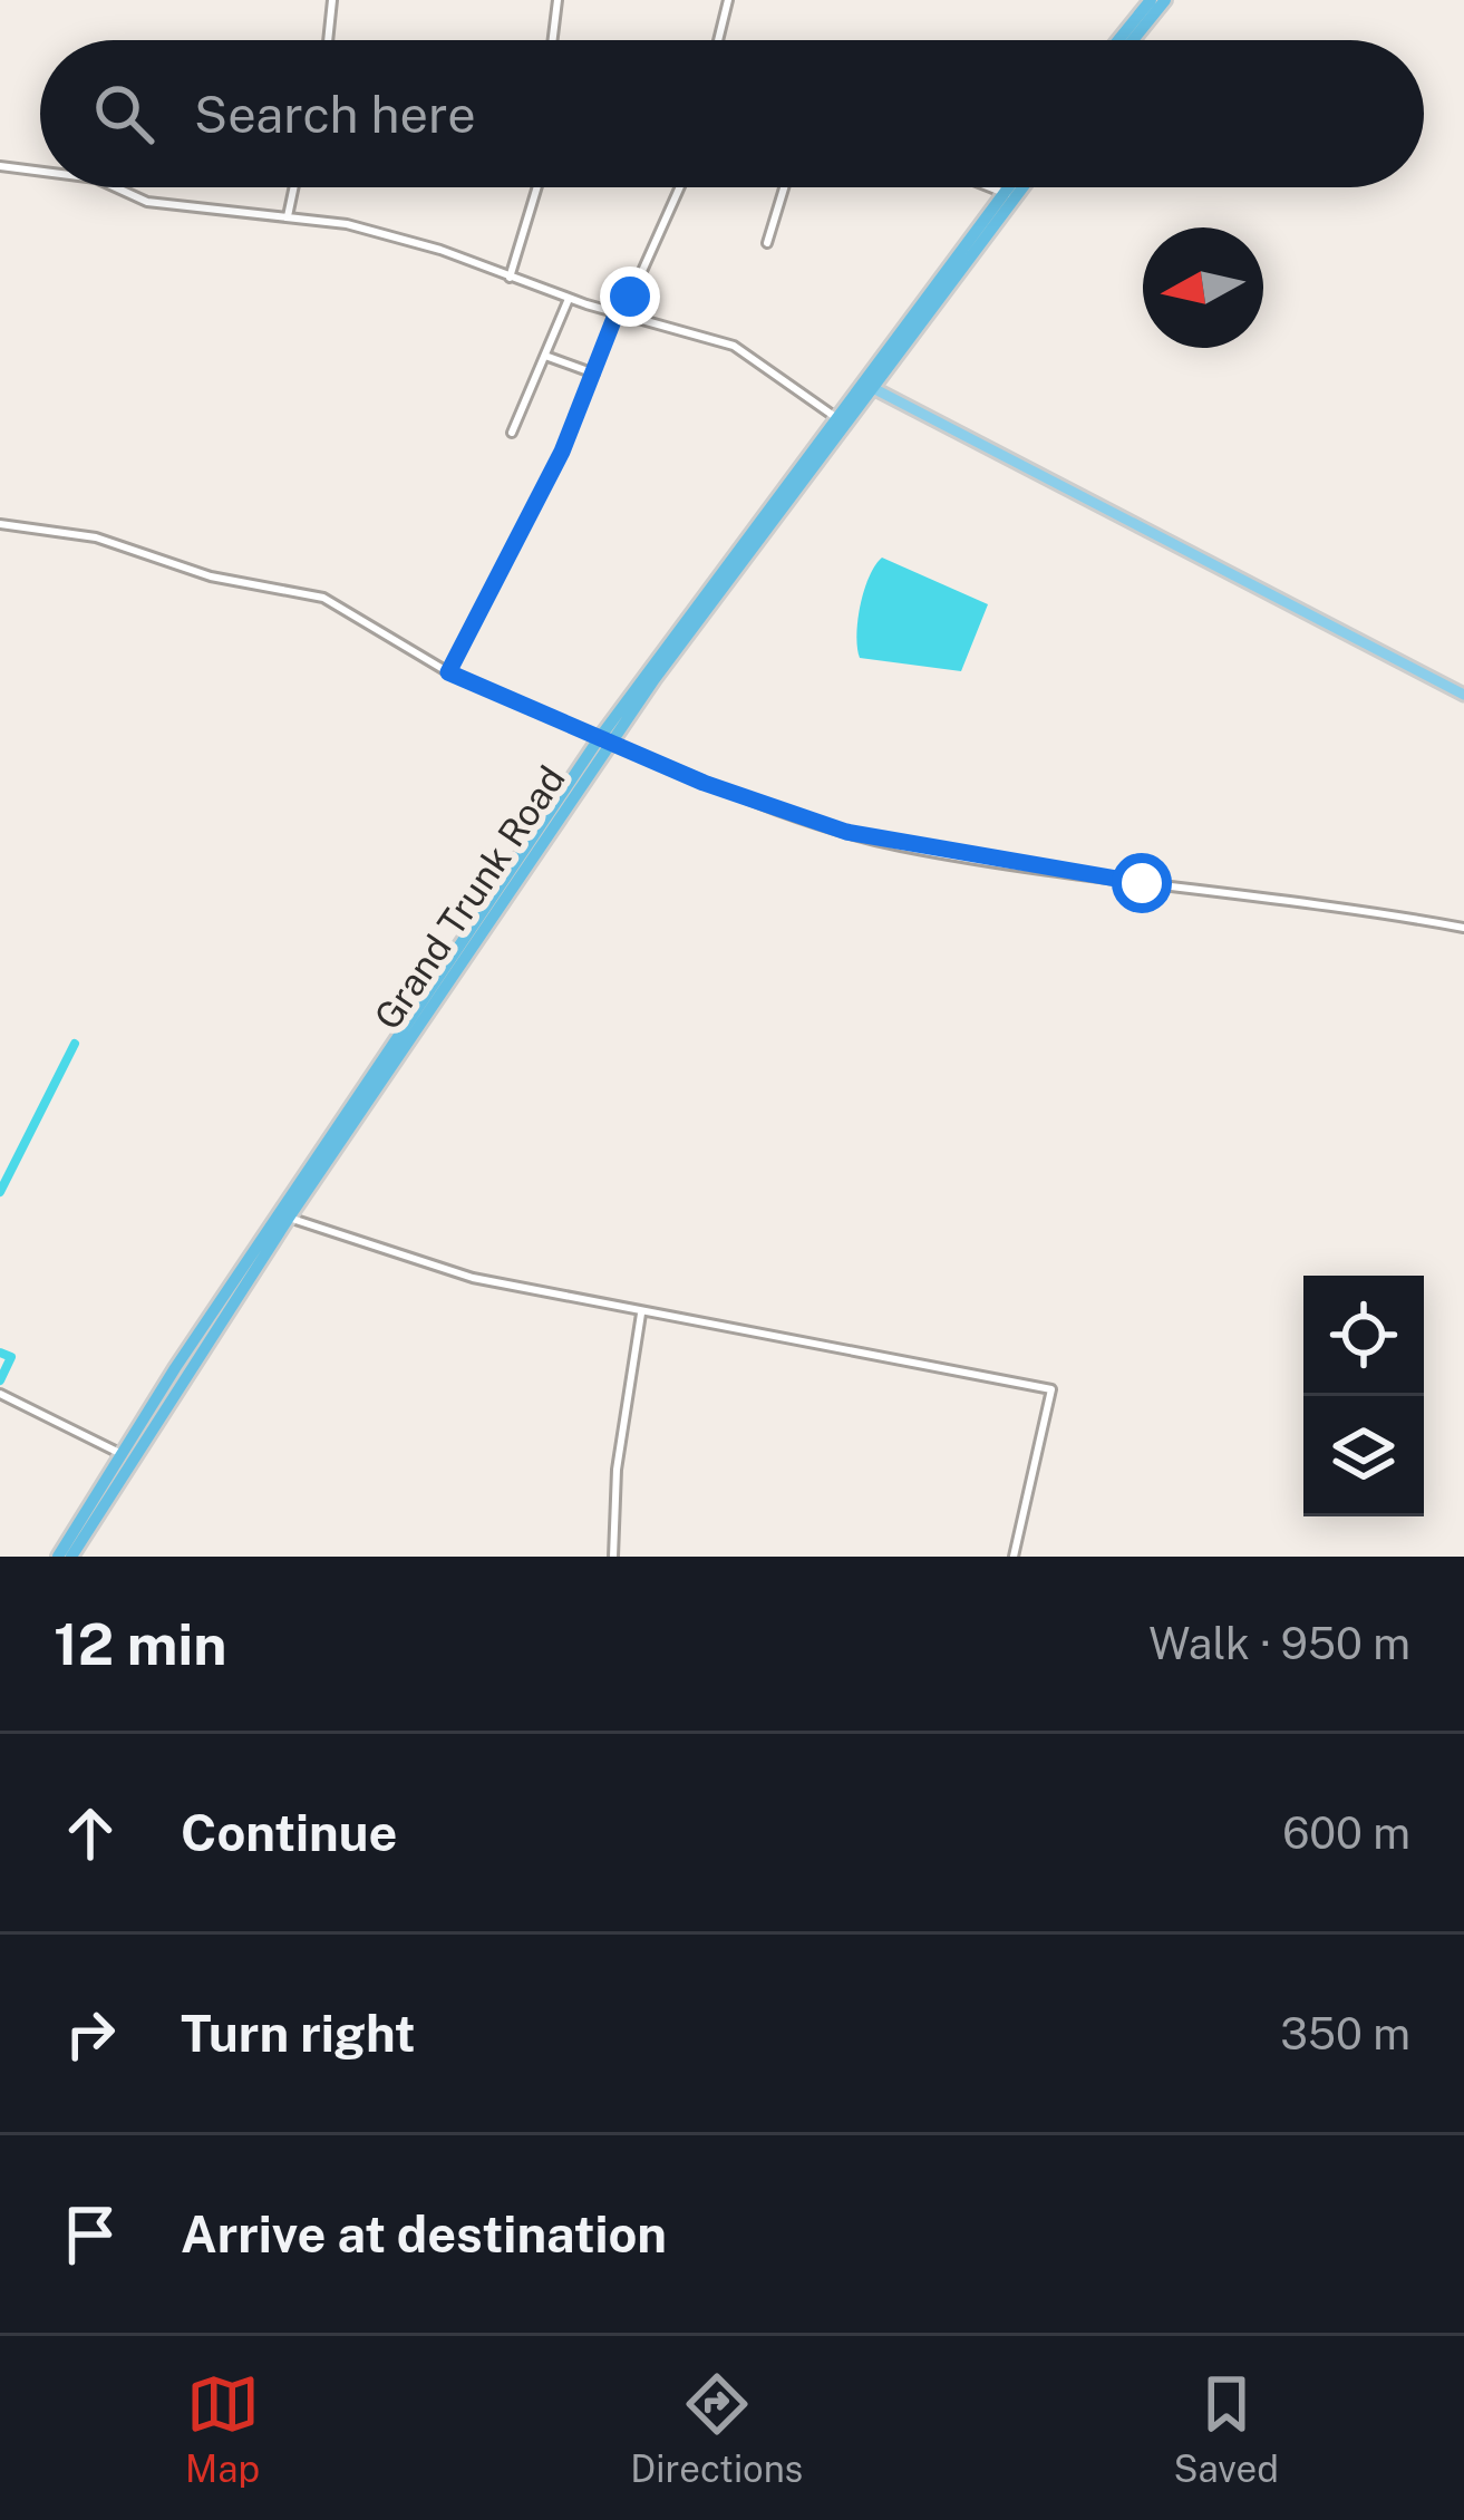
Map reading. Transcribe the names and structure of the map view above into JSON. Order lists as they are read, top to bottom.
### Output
{
  "streets": {
    "highway": ["Grand Trunk Road"]
  },
  "north": "left",
  "page": {
    "search": "Search here",
    "heading": ["12 min", "Walk · 950 m"],
    "list": [
      ["Continue", "600 m"],
      ["Turn right", "350 m"],
      "Arrive at destination"
    ],
    "nav": ["Map", "Directions", "Saved"]
  }
}
